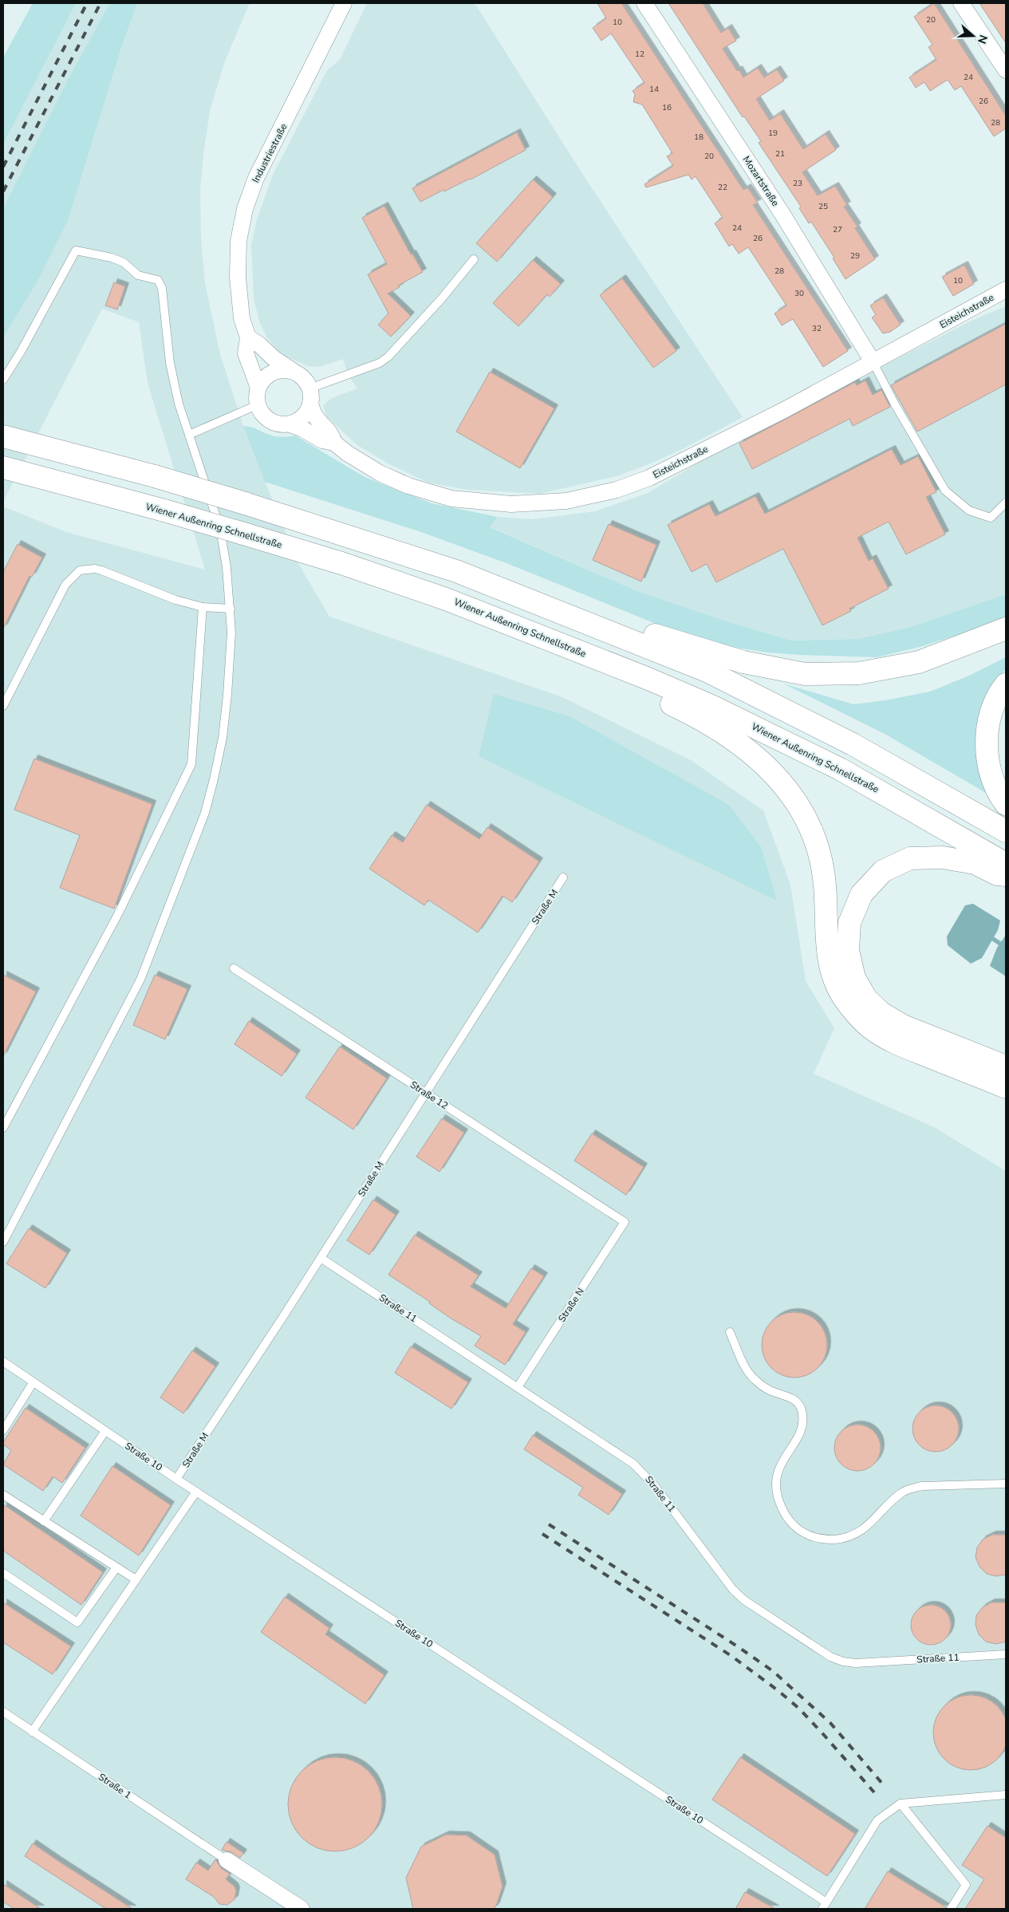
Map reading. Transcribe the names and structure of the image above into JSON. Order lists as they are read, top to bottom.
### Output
{
  "streets": {
    "highway": ["Wiener Außenring Schnellstraße"],
    "street": ["Industriestraße", "Mozartstraße", "Eisteichstraße"],
    "lane": [
      "Straße M",
      "Straße 12",
      "Straße N",
      "Straße 11",
      "Straße 10",
      "Straße 1"
    ]
  },
  "crossings": [
    ["Industriestraße", "Eisteichstraße"],
    ["Mozartstraße", "Eisteichstraße"],
    ["Straße M", "Straße 12"],
    ["Straße M", "Straße 11"],
    ["Straße M", "Straße 10"],
    ["Straße 12", "Straße N"],
    ["Straße N", "Straße 11"]
  ],
  "house_numbers": [
    "20",
    "10",
    "12",
    "24",
    "14",
    "26",
    "16",
    "28",
    "19",
    "18",
    "21",
    "20",
    "23",
    "22",
    "25",
    "24",
    "27",
    "26",
    "29",
    "28",
    "10",
    "30",
    "32"
  ],
  "north": "right"
}
